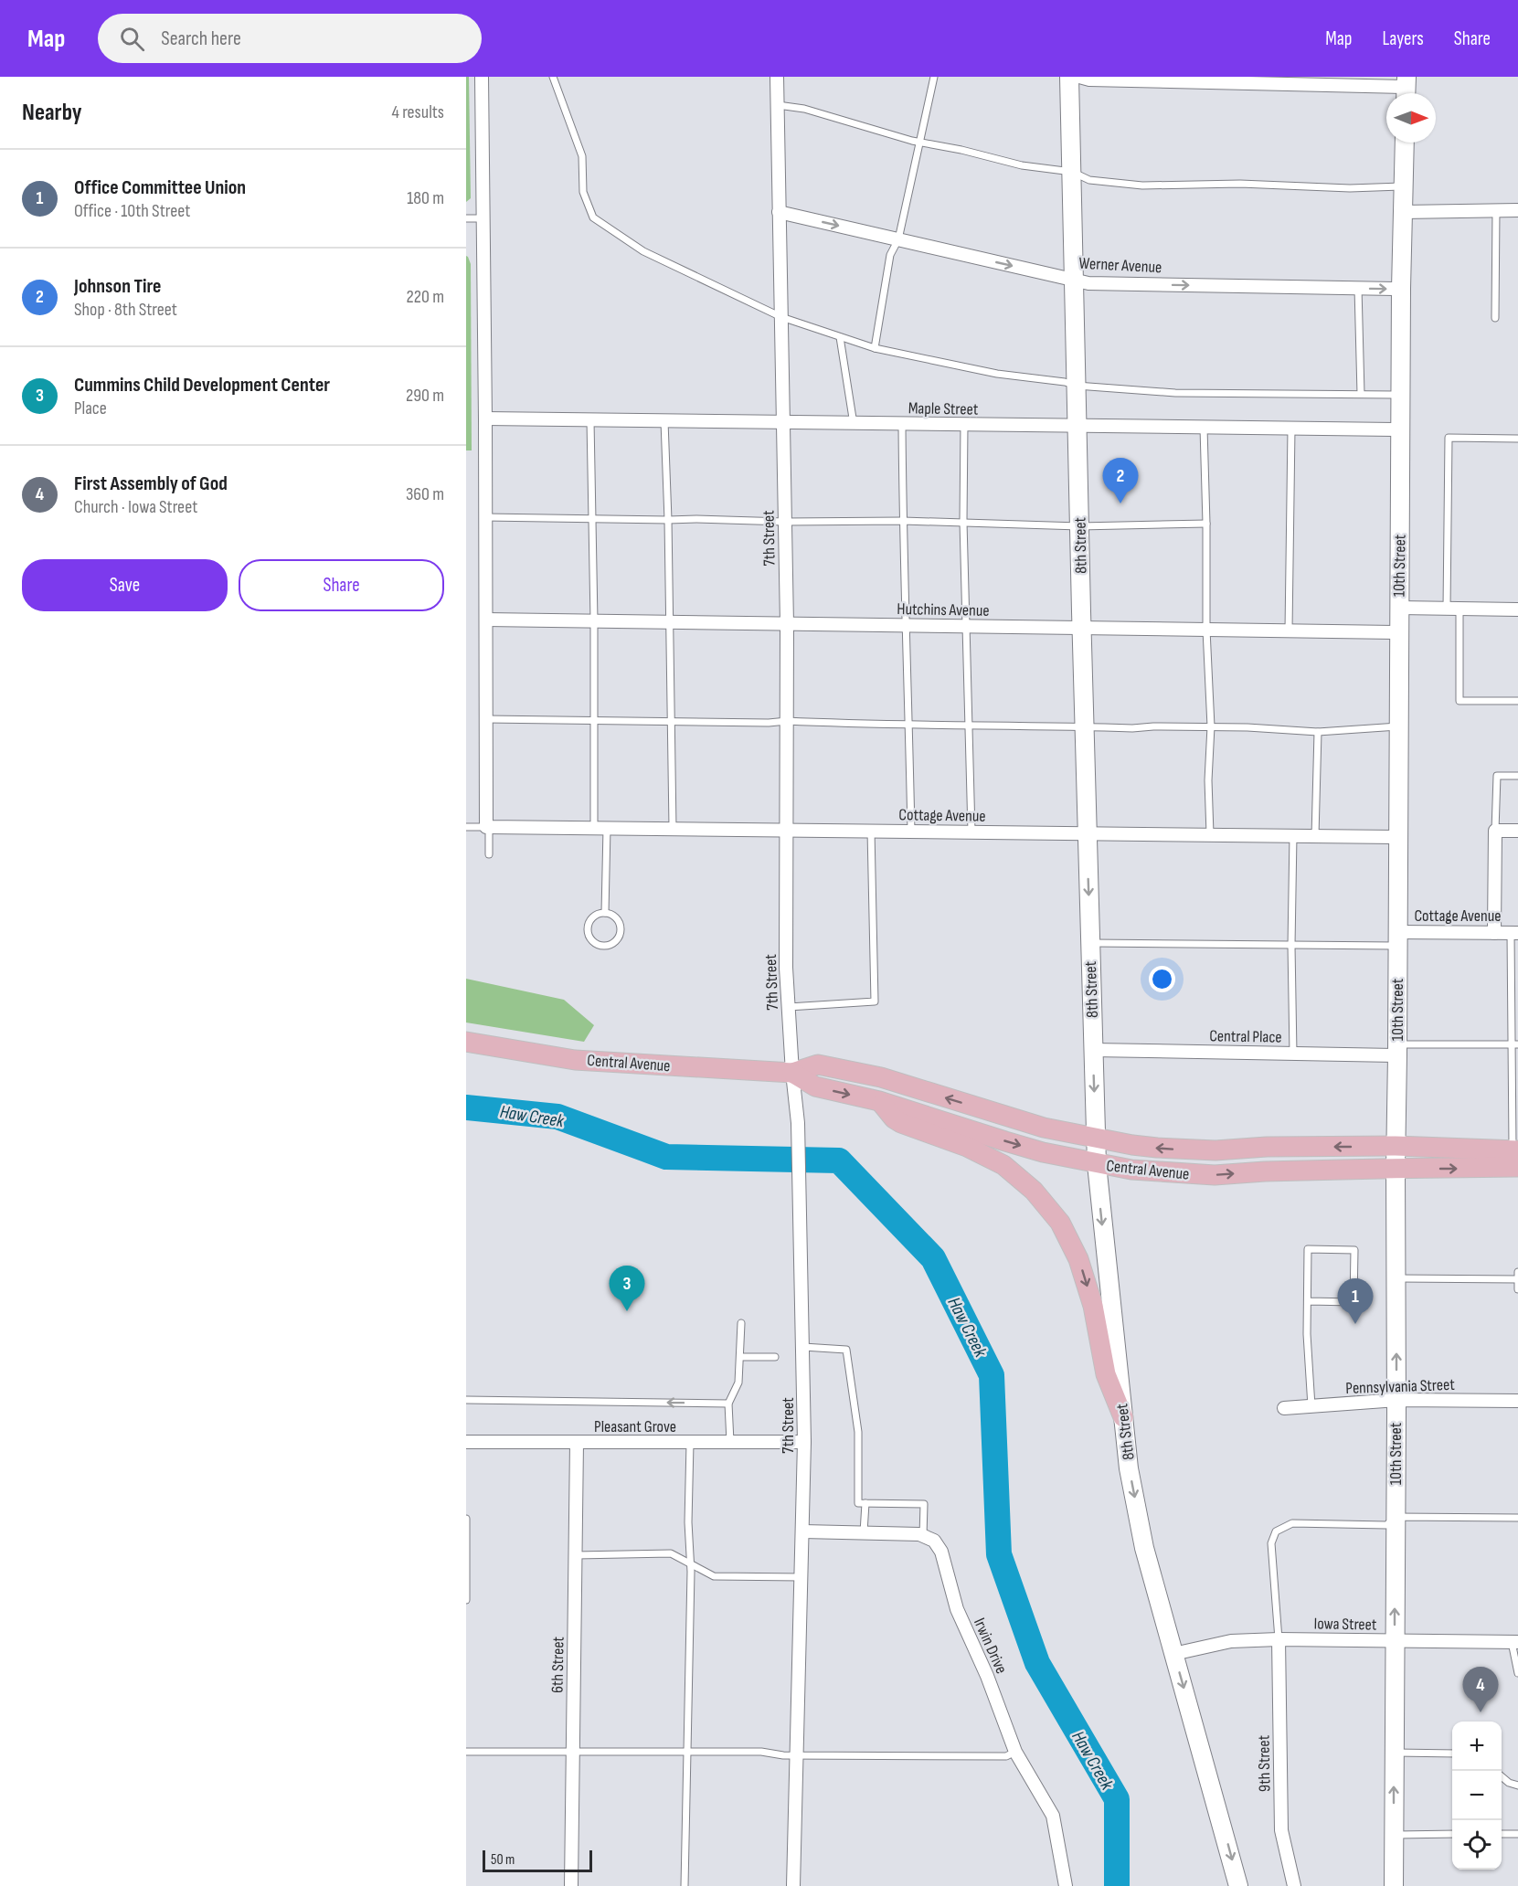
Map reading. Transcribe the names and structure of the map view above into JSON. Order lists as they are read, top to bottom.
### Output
{
  "streets": {
    "main road": ["Central Avenue"],
    "street": [
      "Werner Avenue",
      "Maple Street",
      "7th Street",
      "8th Street",
      "10th Street",
      "Hutchins Avenue",
      "Cottage Avenue",
      "Central Place",
      "Pennsylvania Street",
      "Pleasant Grove",
      "Iowa Street",
      "Irwin Drive",
      "6th Street",
      "9th Street"
    ]
  },
  "crossings": [
    ["Werner Avenue", "7th Street"],
    ["Werner Avenue", "8th Street"],
    ["Werner Avenue", "10th Street"],
    ["Maple Street", "7th Street"],
    ["Maple Street", "8th Street"],
    ["Maple Street", "10th Street"],
    ["7th Street", "Hutchins Avenue"],
    ["7th Street", "Cottage Avenue"],
    ["7th Street", "Central Avenue"],
    ["7th Street", "Pleasant Grove"],
    ["8th Street", "Hutchins Avenue"],
    ["8th Street", "Cottage Avenue"],
    ["8th Street", "Central Place"],
    ["8th Street", "Central Avenue"],
    ["8th Street", "Iowa Street"],
    ["10th Street", "Hutchins Avenue"],
    ["10th Street", "Cottage Avenue"],
    ["10th Street", "Central Place"],
    ["10th Street", "Central Avenue"],
    ["10th Street", "Pennsylvania Street"],
    ["10th Street", "Iowa Street"],
    ["Pleasant Grove", "6th Street"],
    ["Iowa Street", "9th Street"]
  ],
  "one_way": ["Werner Avenue", "8th Street"],
  "water": ["Haw Creek"],
  "scale_bar": "50 m",
  "north": "right",
  "page": {
    "header": "Map",
    "search": "Search here",
    "nav": ["Map", "Layers", "Share"],
    "heading": ["Nearby", "4 results"],
    "list": [
      {
        "mark": "1",
        "name": "Office Committee Union",
        "note": "Office · 10th Street",
        "value": "180 m"
      },
      {
        "mark": "2",
        "name": "Johnson Tire",
        "note": "Shop · 8th Street",
        "value": "220 m"
      },
      {
        "mark": "3",
        "name": "Cummins Child Development Center",
        "note": "Place",
        "value": "290 m"
      },
      {
        "mark": "4",
        "name": "First Assembly of God",
        "note": "Church · Iowa Street",
        "value": "360 m"
      }
    ],
    "pins": [
      "2",
      "3",
      "1",
      "4"
    ],
    "buttons": ["Save", "Share"],
    "map_buttons": ["+", "−"],
    "scale": "50 m"
  }
}
